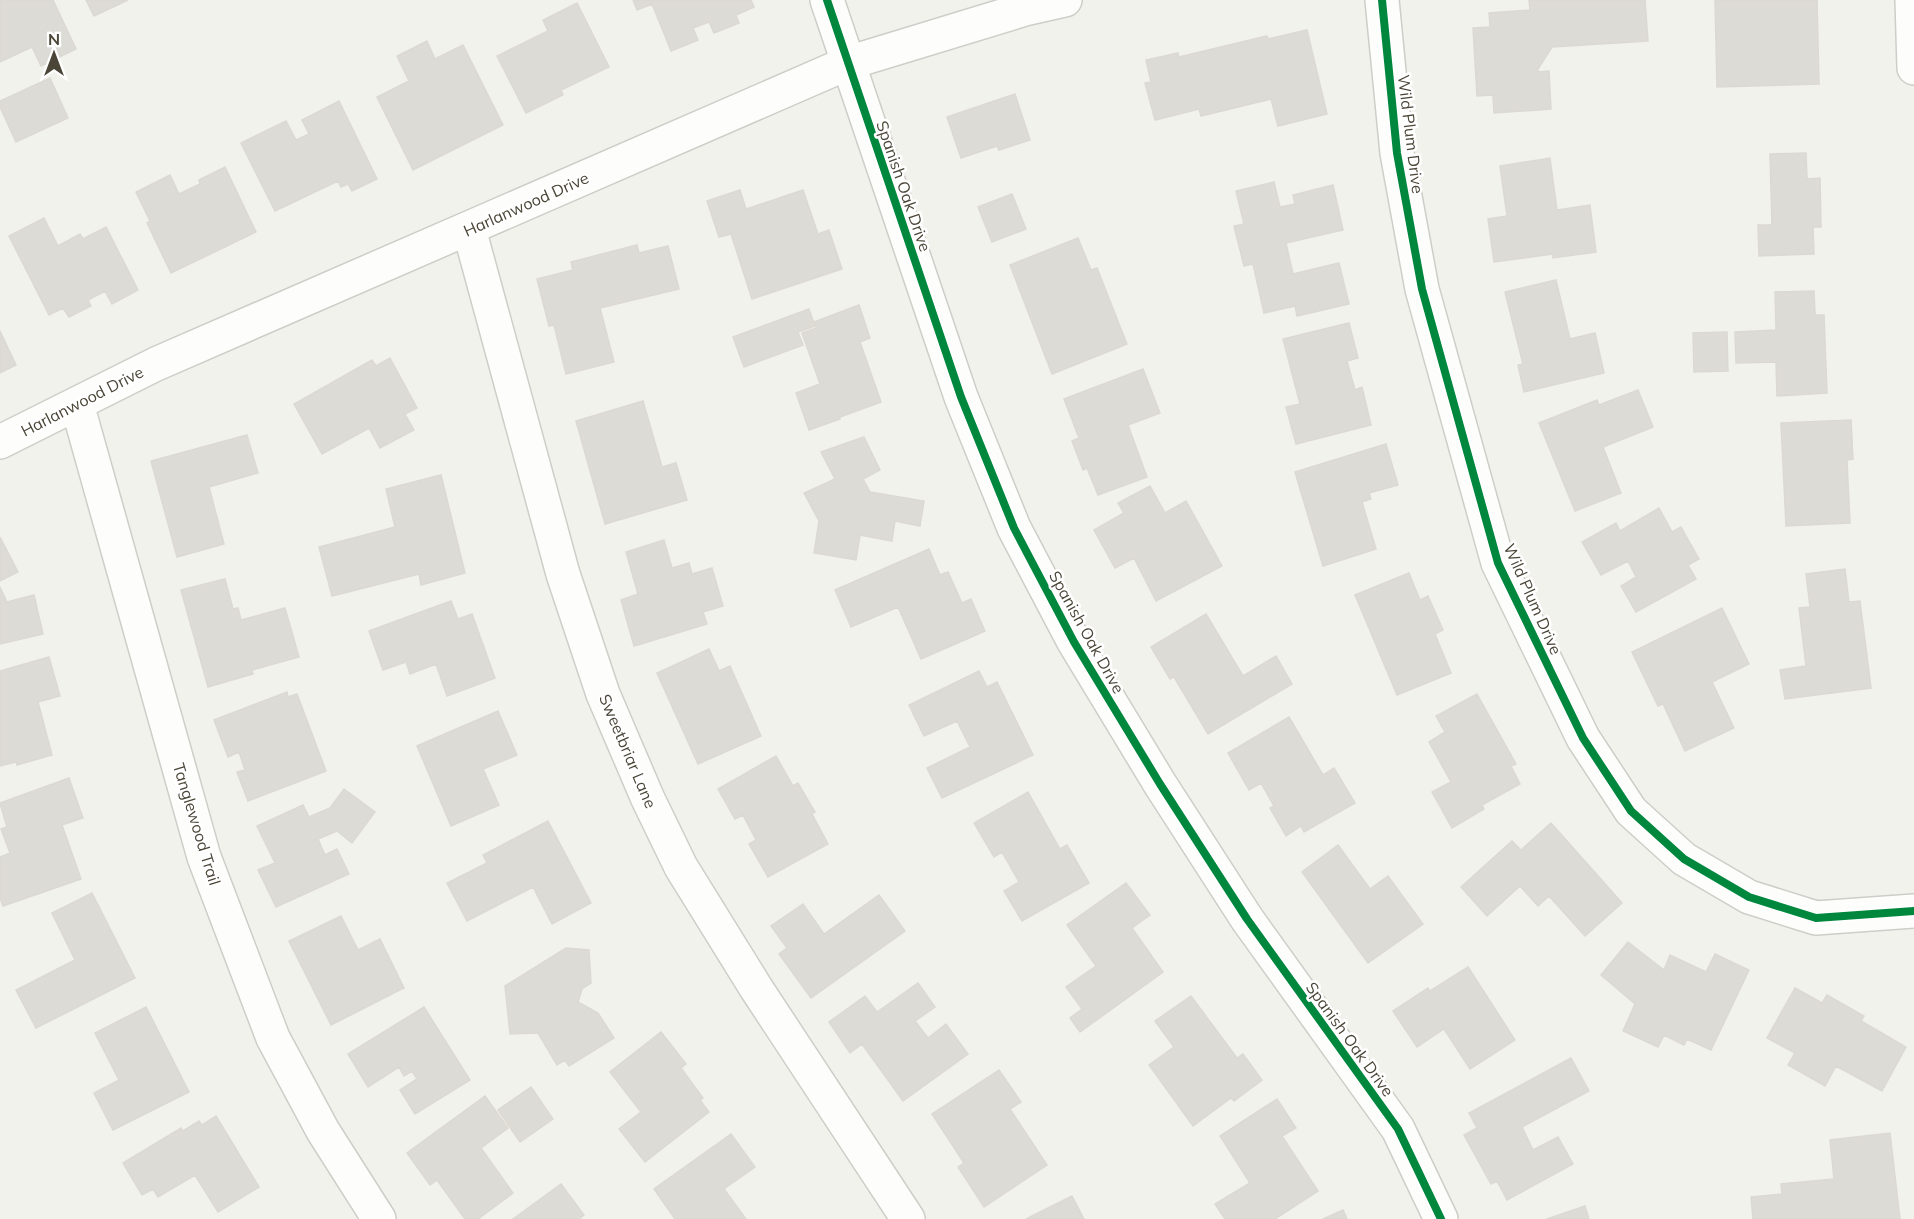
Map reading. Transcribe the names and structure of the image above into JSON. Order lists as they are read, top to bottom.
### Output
{
  "streets": {
    "street": [
      "Wild Plum Drive",
      "Spanish Oak Drive",
      "Harlanwood Drive",
      "Sweetbriar Lane",
      "Tanglewood Trail"
    ]
  },
  "crossings": [
    ["Spanish Oak Drive", "Harlanwood Drive"],
    ["Harlanwood Drive", "Sweetbriar Lane"],
    ["Harlanwood Drive", "Tanglewood Trail"]
  ],
  "north": "top"
}
